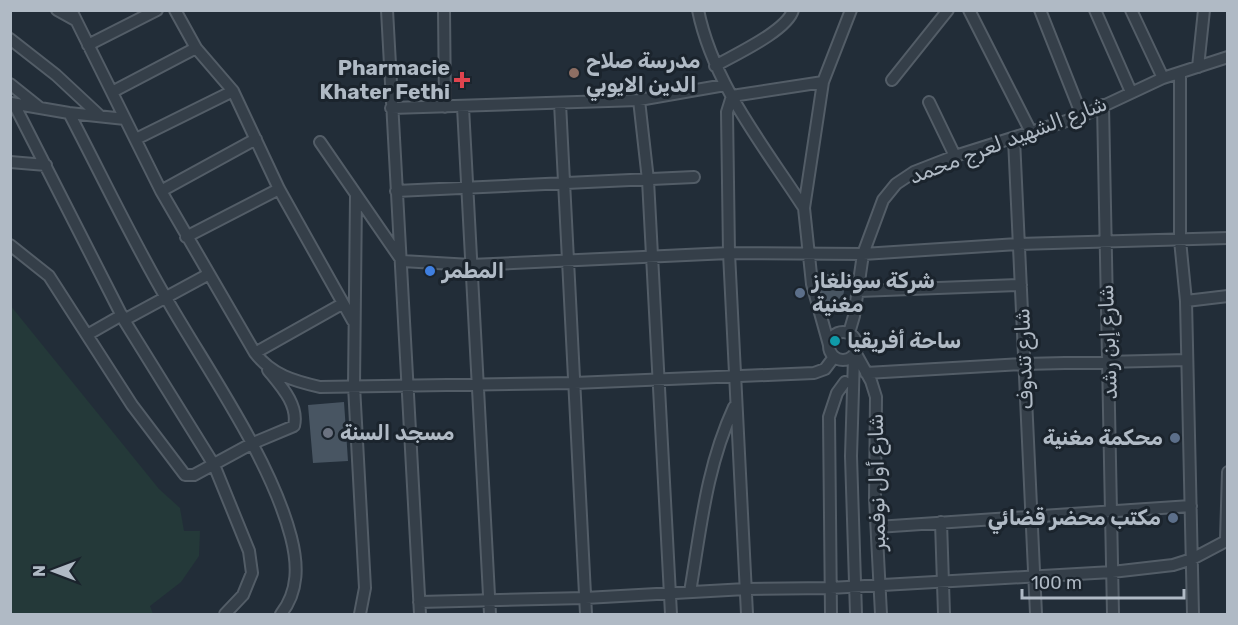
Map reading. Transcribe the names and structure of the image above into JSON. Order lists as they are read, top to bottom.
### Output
{
  "streets": {
    "street": [
      "شارع الشهيد لعرج محمد",
      "شارع إبن رشد",
      "شارع تندوف",
      "شارع أول نوفمبر"
    ]
  },
  "crossings": [
    ["شارع الشهيد لعرج محمد", "شارع إبن رشد"],
    ["شارع الشهيد لعرج محمد", "شارع تندوف"],
    ["شارع الشهيد لعرج محمد", "شارع أول نوفمبر"]
  ],
  "places": {
    "other": [
      "مدرسة صلاح الدين الايوبي",
      "المطمر",
      "شركة سونلغاز مغنية",
      "ساحة أفريقيا",
      "مسجد السنة",
      "محكمة مغنية",
      "مكتب محضر قضائي"
    ],
    "health": ["Pharmacie Khater Fethi"]
  },
  "scale_bar": "100 m",
  "north": "left"
}
